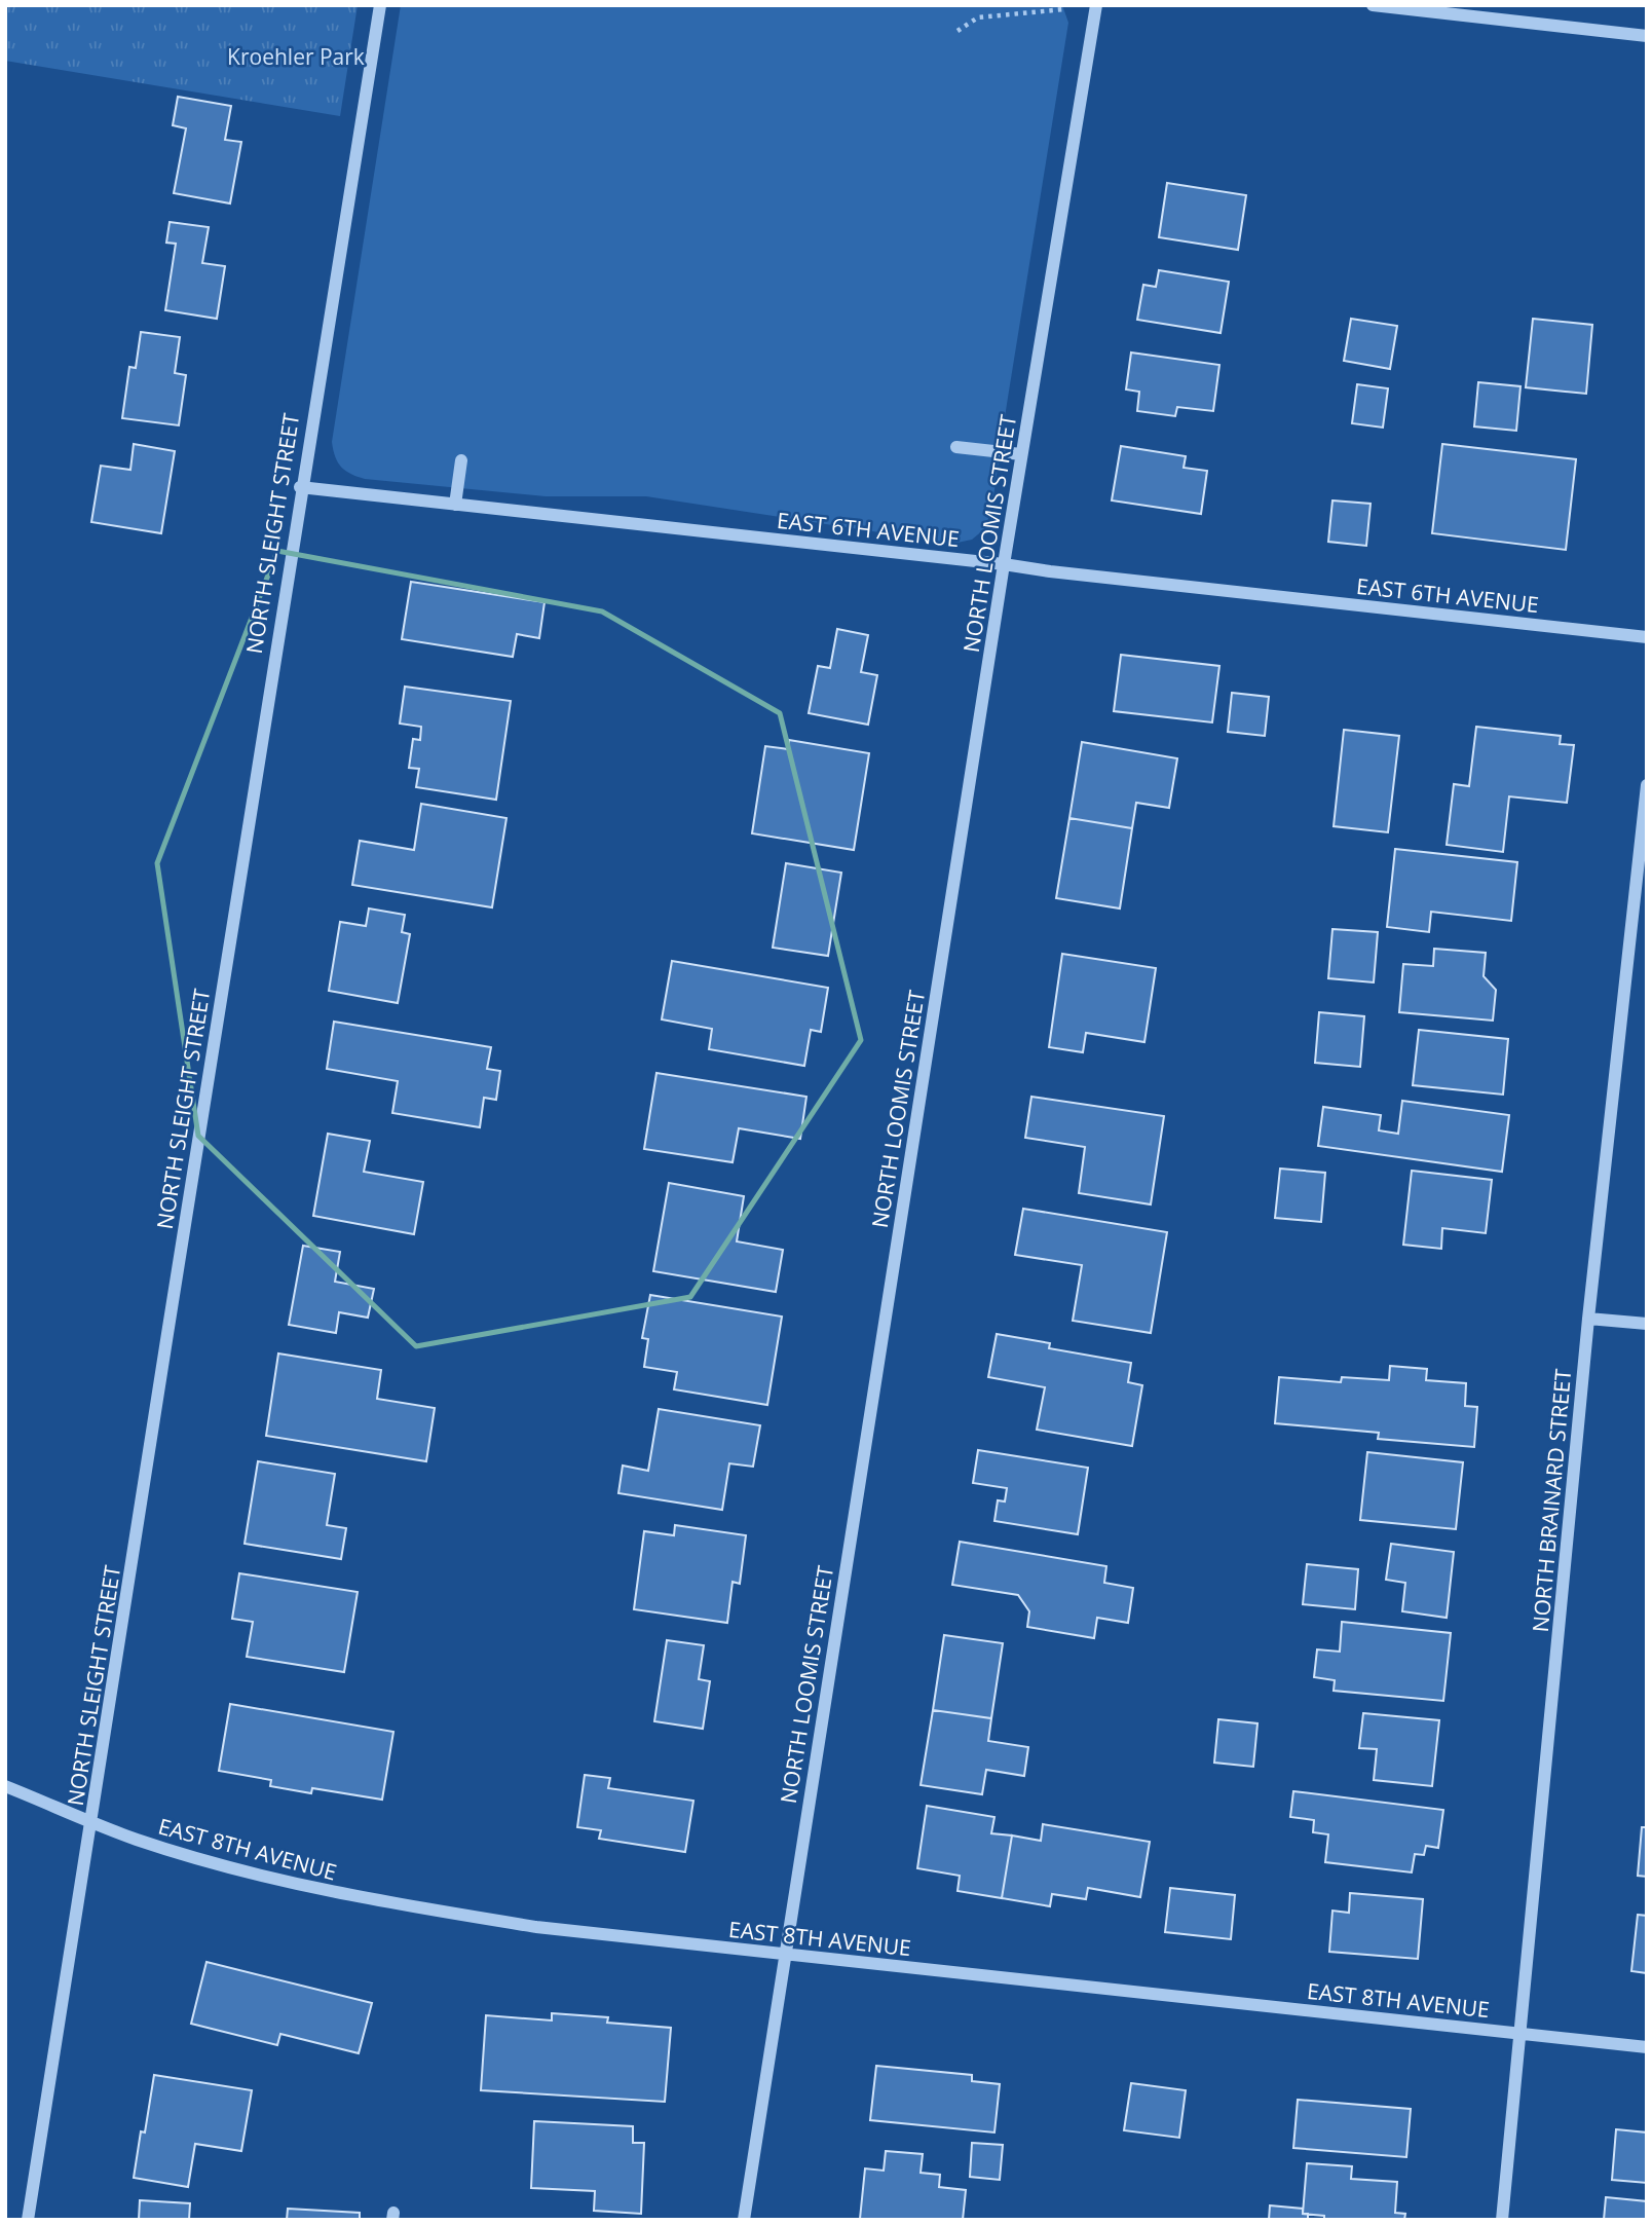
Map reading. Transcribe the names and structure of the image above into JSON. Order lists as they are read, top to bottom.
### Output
{
  "streets": {
    "street": [
      "EAST 6TH AVENUE",
      "NORTH SLEIGHT STREET",
      "NORTH LOOMIS STREET",
      "NORTH BRAINARD STREET",
      "EAST 8TH AVENUE"
    ]
  },
  "crossings": [
    ["EAST 6TH AVENUE", "NORTH SLEIGHT STREET"],
    ["EAST 6TH AVENUE", "NORTH LOOMIS STREET"],
    ["NORTH SLEIGHT STREET", "EAST 8TH AVENUE"],
    ["NORTH LOOMIS STREET", "EAST 8TH AVENUE"],
    ["NORTH BRAINARD STREET", "EAST 8TH AVENUE"]
  ],
  "parks": ["Kroehler Park"]
}
